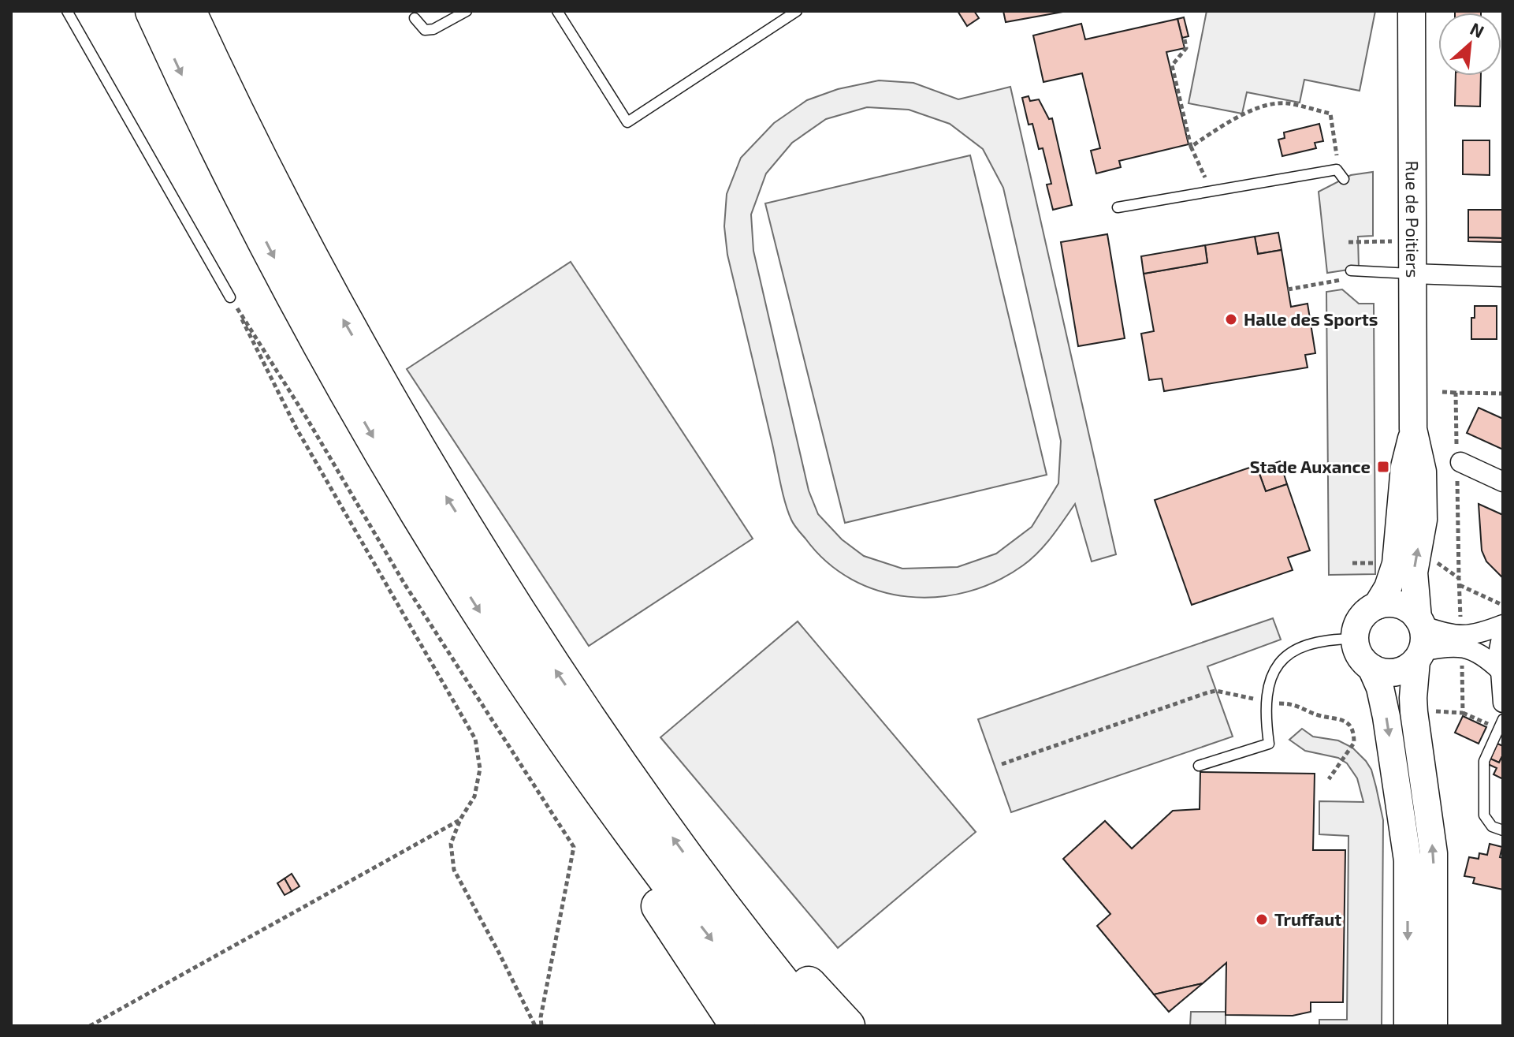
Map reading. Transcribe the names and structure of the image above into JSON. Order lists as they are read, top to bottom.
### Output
{
  "streets": {
    "main road": ["Rue de Poitiers"]
  },
  "places": {
    "other": ["Halle des Sports", "Truffaut"],
    "transit": ["Stade Auxance"]
  },
  "north": "top right"
}
